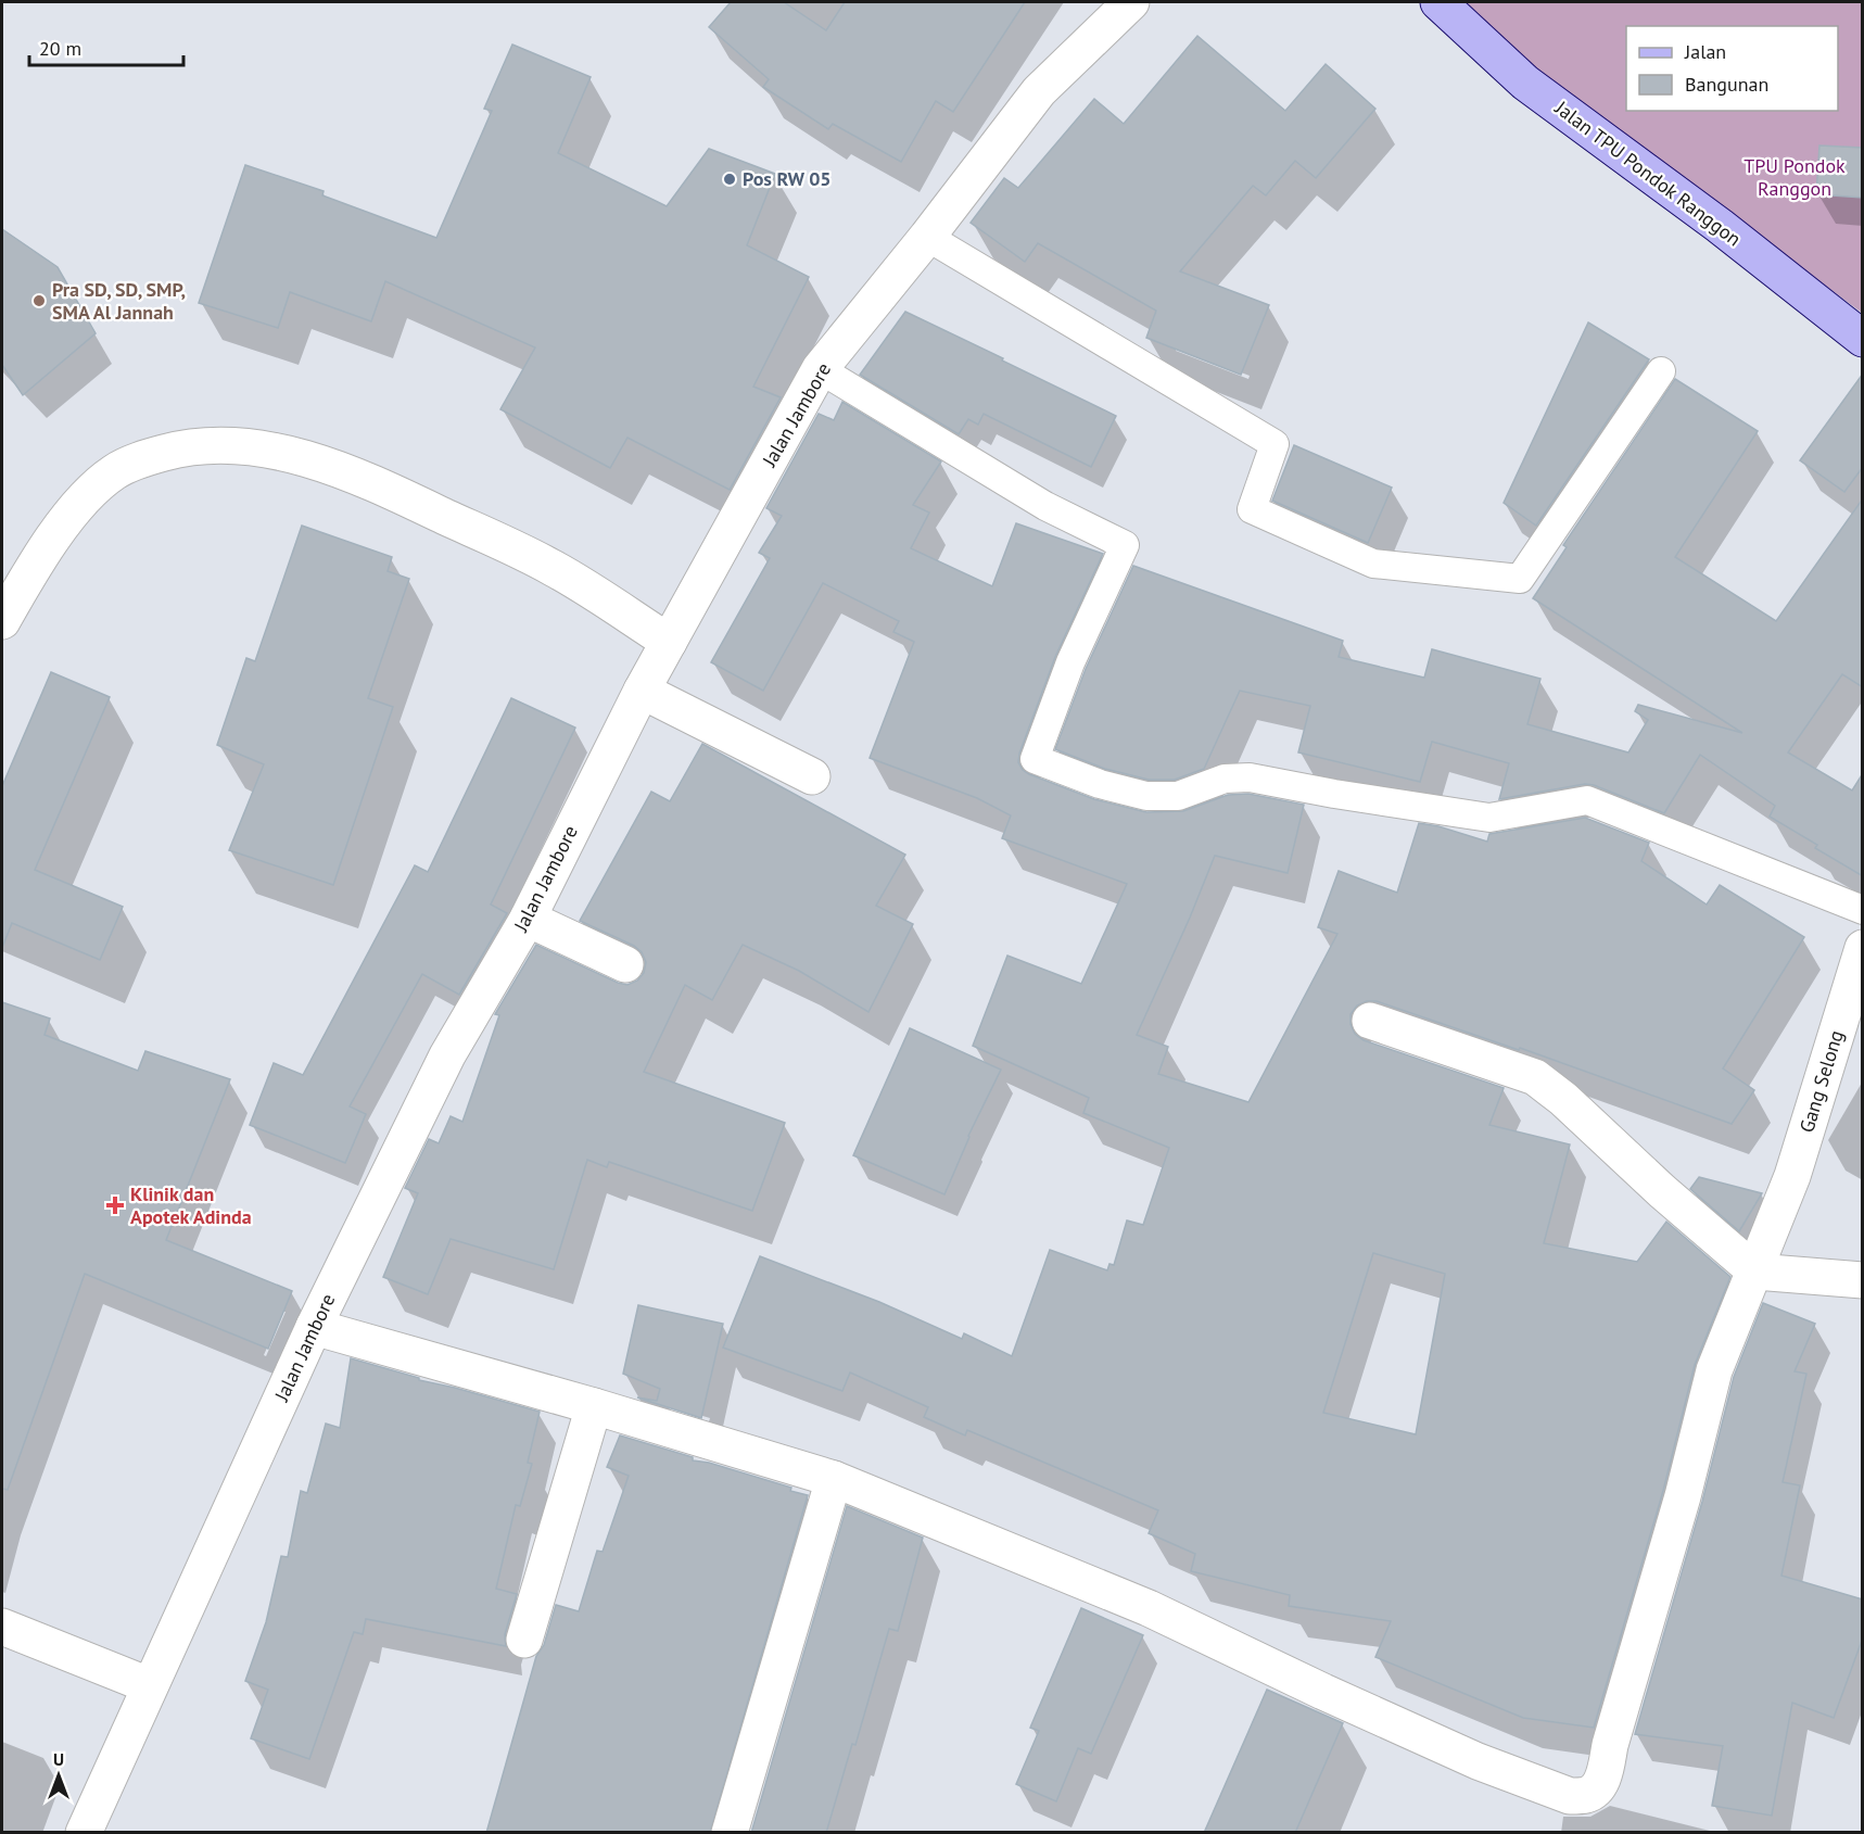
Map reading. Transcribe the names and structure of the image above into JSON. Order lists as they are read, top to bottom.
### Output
{
  "streets": {
    "street": ["Jalan TPU Pondok Ranggon", "Jalan Jambore", "Gang Selong"]
  },
  "crossings": [
    ["Jalan Jambore", "Gang Selong"]
  ],
  "parks": ["TPU Pondok Ranggon"],
  "places": {
    "other": ["Pos RW 05", "Pra SD, SD, SMP, SMA Al Jannah"],
    "health": ["Klinik dan Apotek Adinda"]
  },
  "legend": ["Jalan", "Bangunan"],
  "scale_bar": "20 m",
  "north": "top"
}
